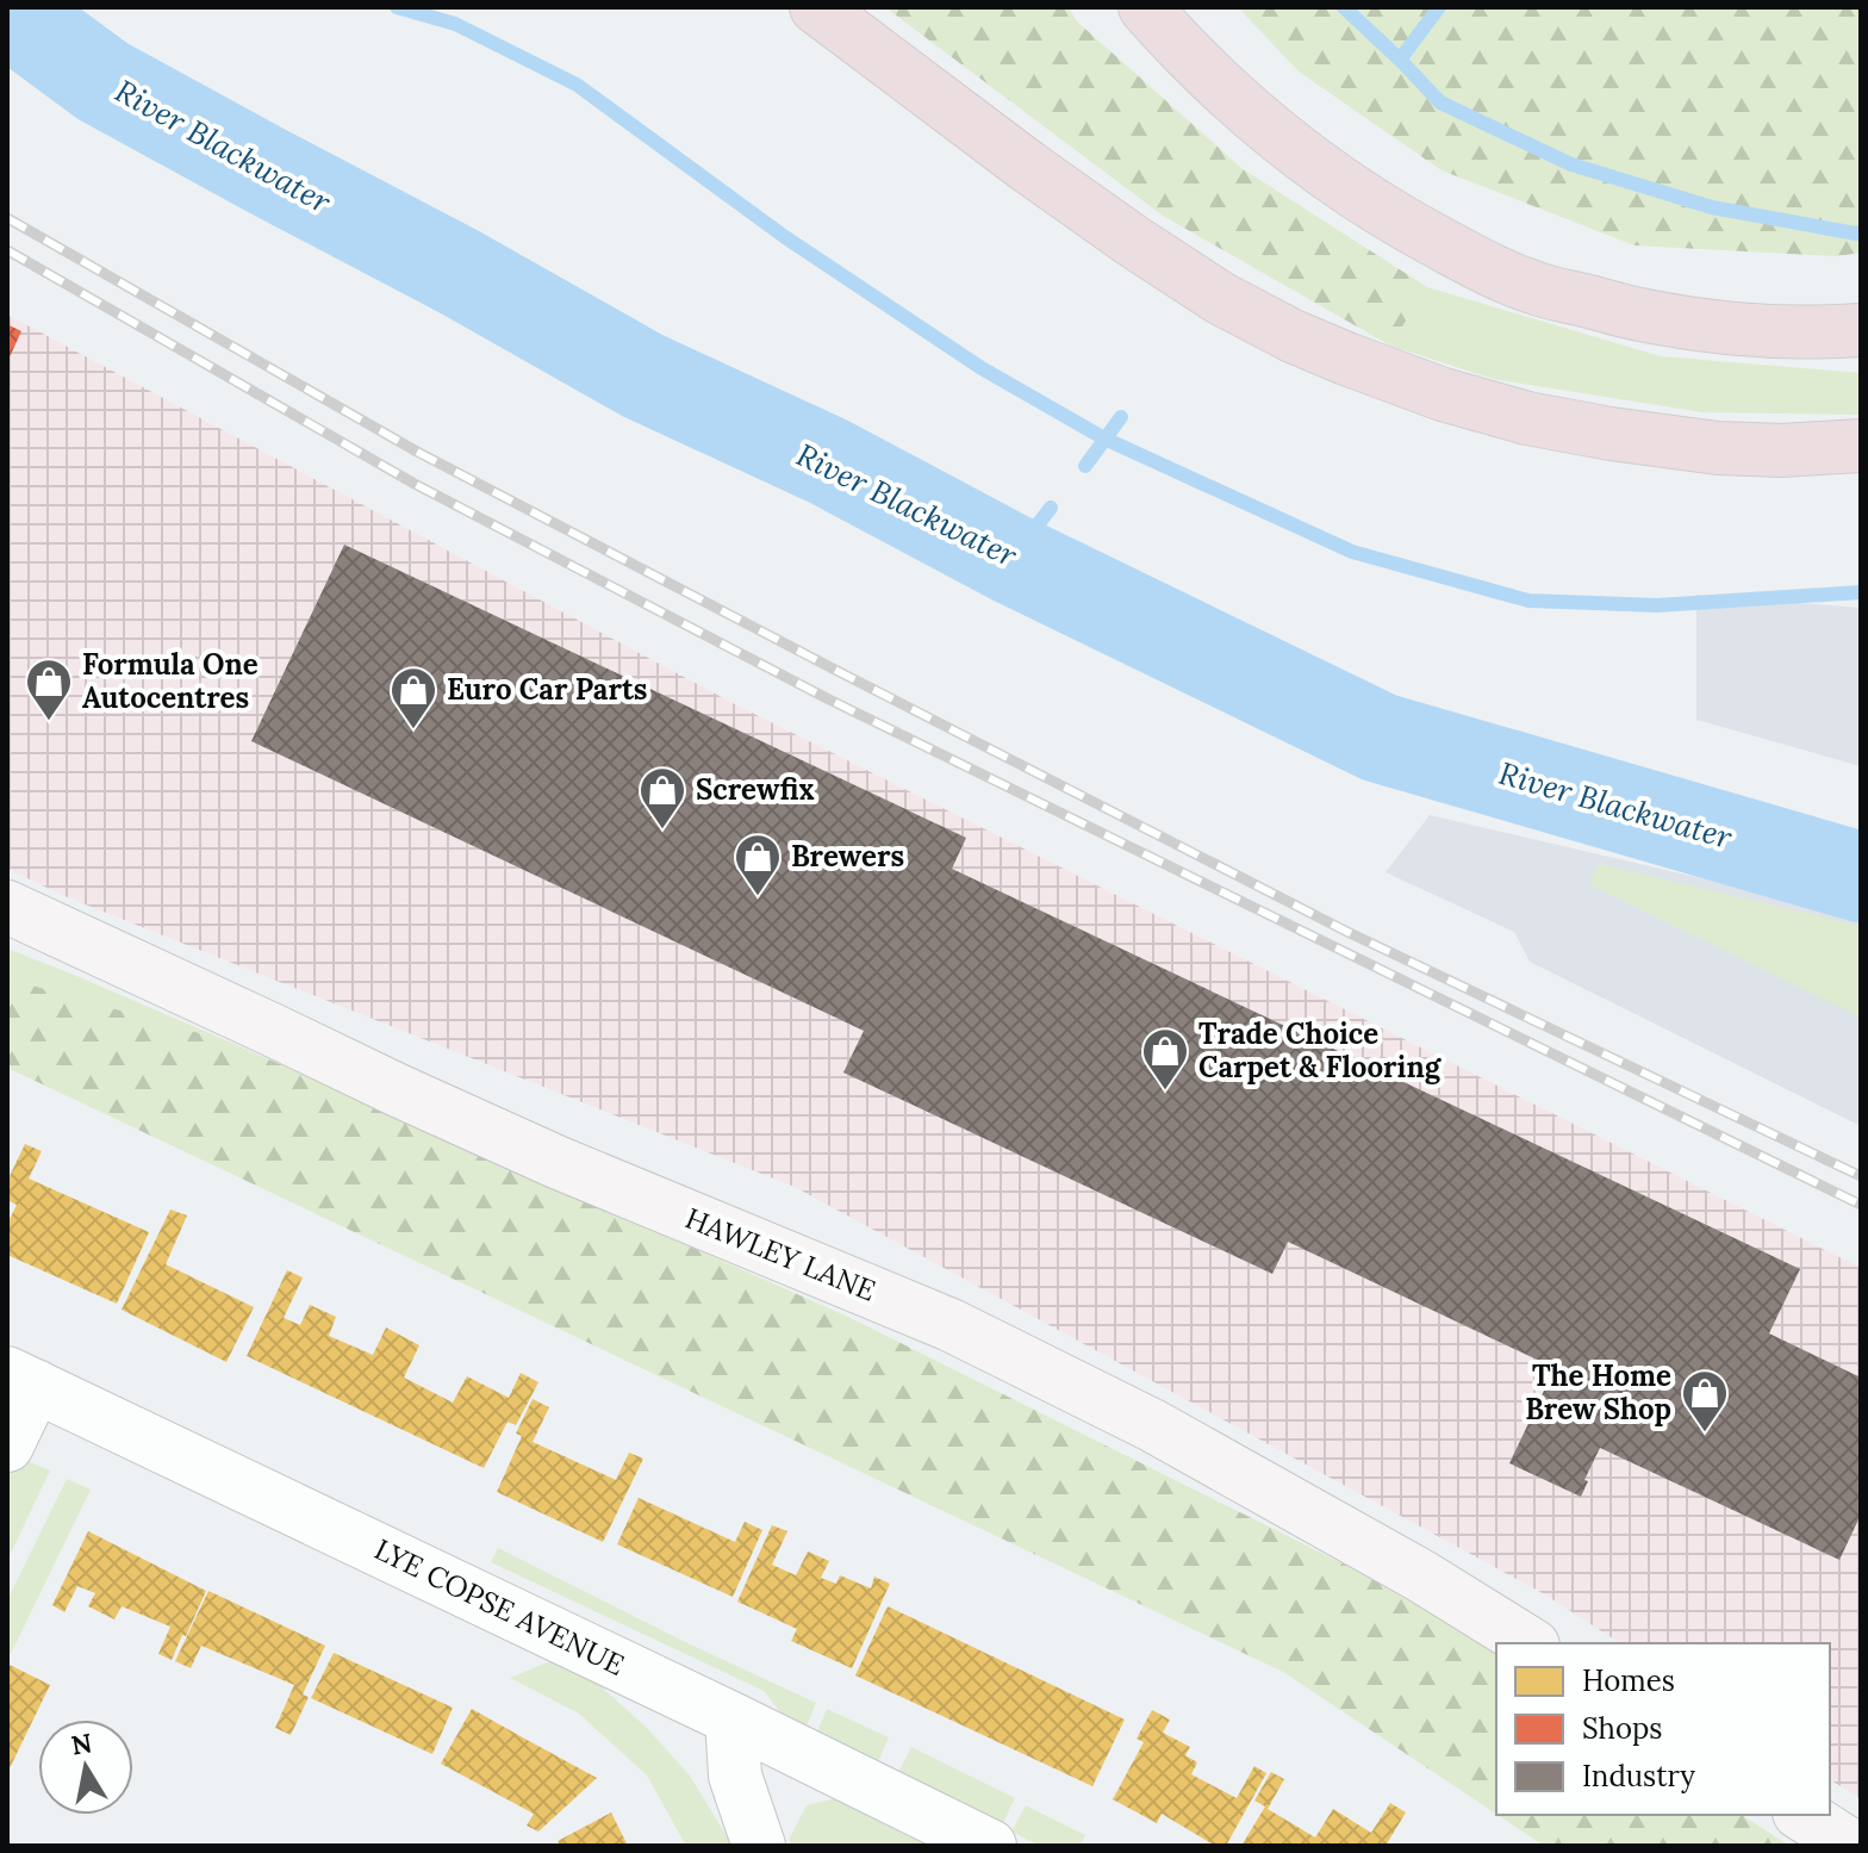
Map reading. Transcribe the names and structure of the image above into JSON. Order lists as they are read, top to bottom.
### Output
{
  "streets": {
    "main road": ["HAWLEY LANE"],
    "street": ["LYE COPSE AVENUE"]
  },
  "water": ["River Blackwater"],
  "places": {
    "shop": [
      "Formula One Autocentres",
      "Euro Car Parts",
      "Screwfix",
      "Brewers",
      "Trade Choice Carpet & Flooring",
      "The Home Brew Shop"
    ]
  },
  "legend": ["Homes", "Shops", "Industry"],
  "north": "top"
}
